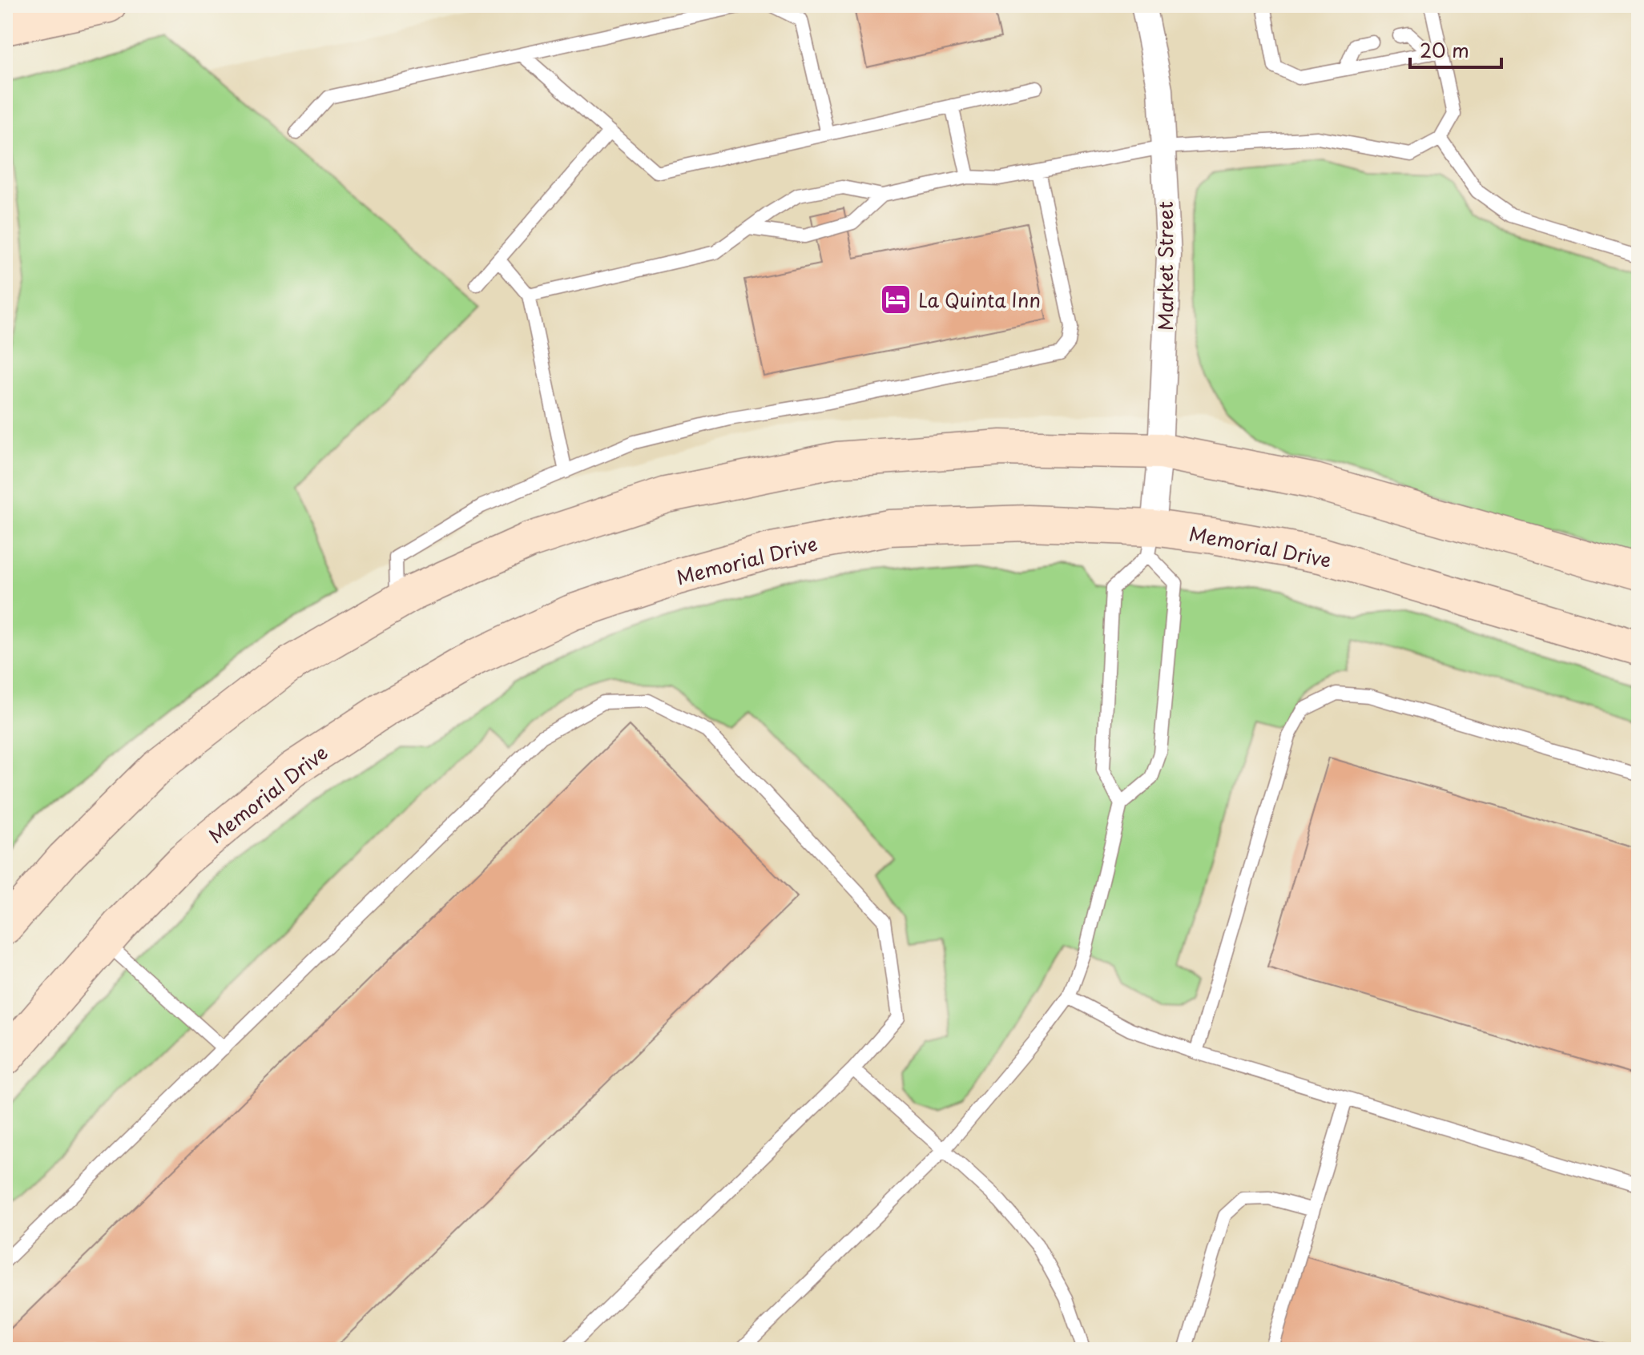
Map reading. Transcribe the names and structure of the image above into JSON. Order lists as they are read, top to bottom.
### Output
{
  "streets": {
    "street": ["Market Street", "Memorial Drive"]
  },
  "crossings": [
    ["Market Street", "Memorial Drive"]
  ],
  "places": {
    "hotel": ["La Quinta Inn"]
  },
  "scale_bar": "20 m"
}
